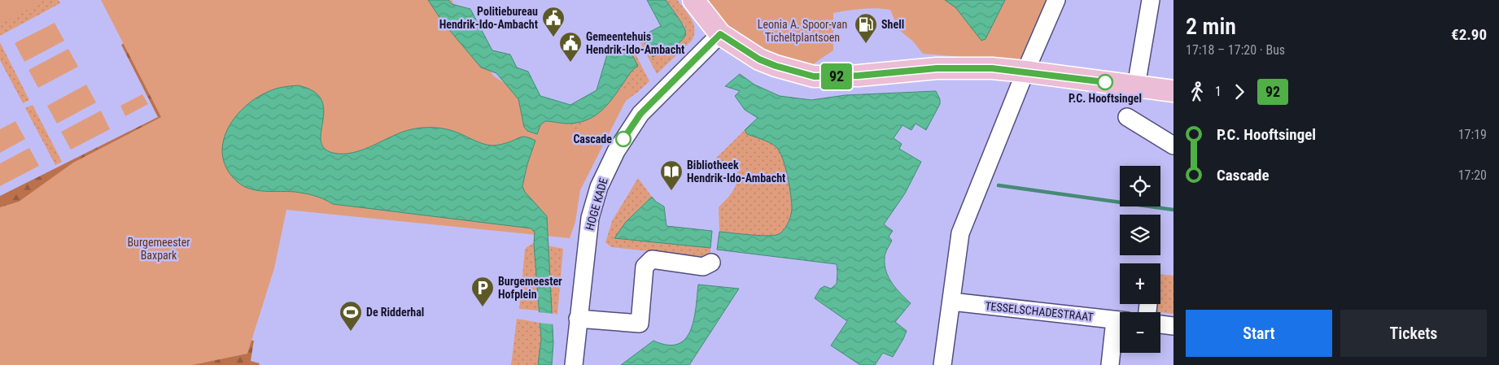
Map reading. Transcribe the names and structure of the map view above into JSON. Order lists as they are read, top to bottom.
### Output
{
  "streets": {
    "street": ["HOGE KADE", "TESSELSCHADESTRAAT"]
  },
  "parks": ["Leonia A. Spoor-van Ticheltplantsoen", "Burgemeester Baxpark"],
  "places": {
    "public building": ["Politiebureau Hendrik-Ido-Ambacht", "Gemeentehuis Hendrik-Ido-Ambacht"],
    "fuel station": ["Shell"],
    "other": ["P.C. Hooftsingel", "Cascade"],
    "library": ["Bibliotheek Hendrik-Ido-Ambacht"],
    "parking": ["Burgemeester Hofplein"],
    "sports": ["De Ridderhal"]
  },
  "lines": ["bus line 92"],
  "page": {
    "on_map": "92",
    "heading": ["2 min", "17:18 – 17:20 · Bus", "€2.90"],
    "legs": ["1", "92"],
    "list": [
      {
        "name": "P.C. Hooftsingel",
        "value": "17:19"
      },
      {
        "name": "Cascade",
        "value": "17:20"
      }
    ],
    "map_buttons": ["+", "−"],
    "buttons": ["Start", "Tickets"]
  }
}
